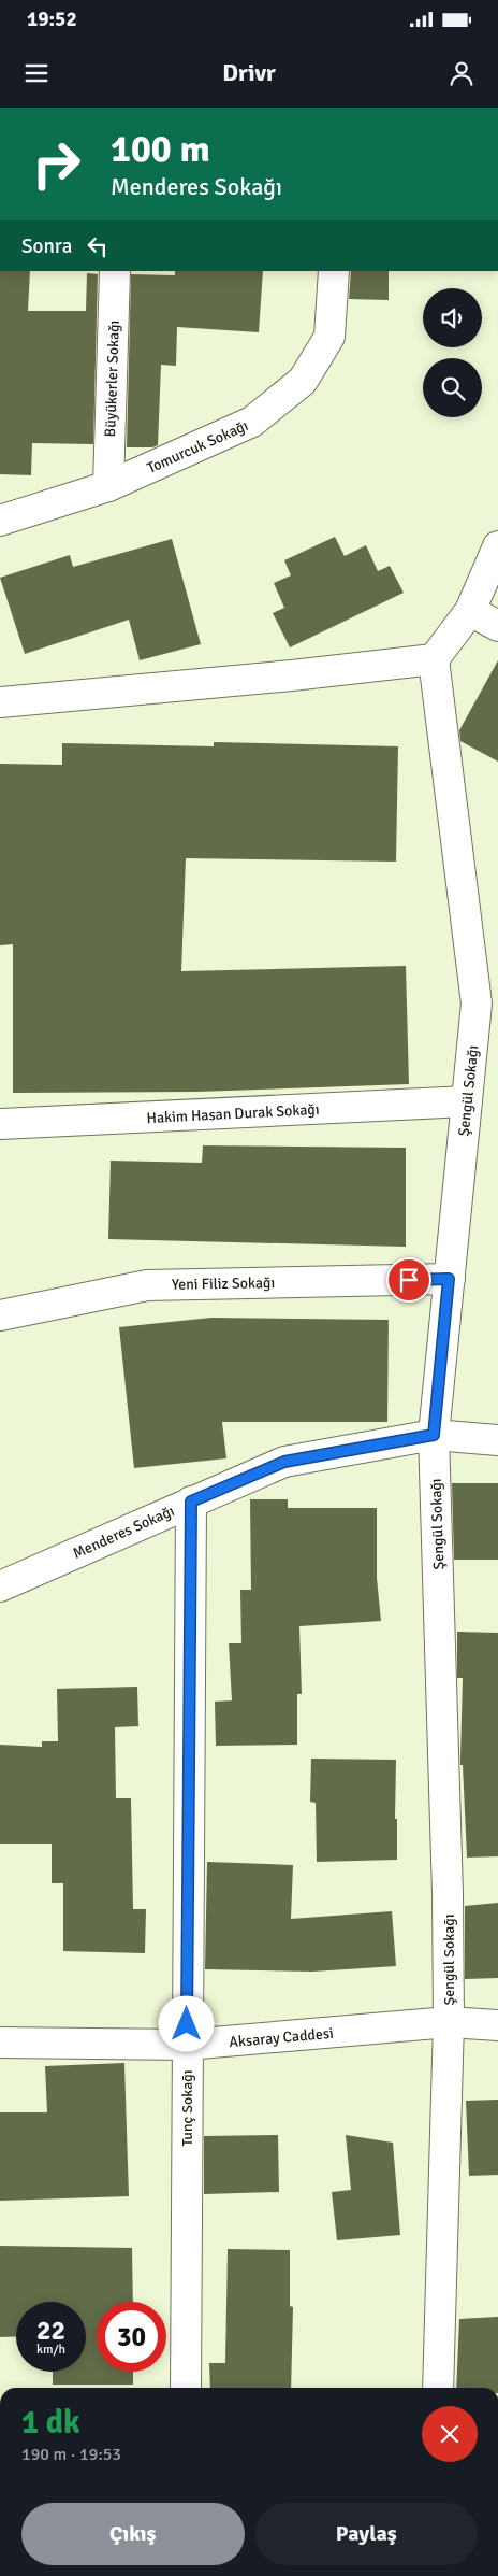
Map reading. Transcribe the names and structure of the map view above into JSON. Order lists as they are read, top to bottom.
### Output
{
  "streets": {
    "street": [
      "Büyükerler Sokağı",
      "Tomurcuk Sokağı",
      "Şengül Sokağı",
      "Hakim Hasan Durak Sokağı",
      "Yeni Filiz Sokağı",
      "Menderes Sokağı",
      "Aksaray Caddesi",
      "Tunç Sokağı"
    ]
  },
  "crossings": [
    ["Büyükerler Sokağı", "Tomurcuk Sokağı"],
    ["Şengül Sokağı", "Hakim Hasan Durak Sokağı"],
    ["Şengül Sokağı", "Yeni Filiz Sokağı"],
    ["Şengül Sokağı", "Menderes Sokağı"],
    ["Şengül Sokağı", "Aksaray Caddesi"],
    ["Menderes Sokağı", "Tunç Sokağı"],
    ["Aksaray Caddesi", "Tunç Sokağı"]
  ],
  "page": {
    "status": "19:52",
    "header": "Drivr",
    "turn": ["100 m", "Menderes Sokağı"],
    "then": "Sonra",
    "speed": "22 km/h",
    "limit": "30",
    "heading": ["1 dk", "190 m · 19:53"],
    "buttons": ["Çıkış", "Paylaş"]
  }
}
